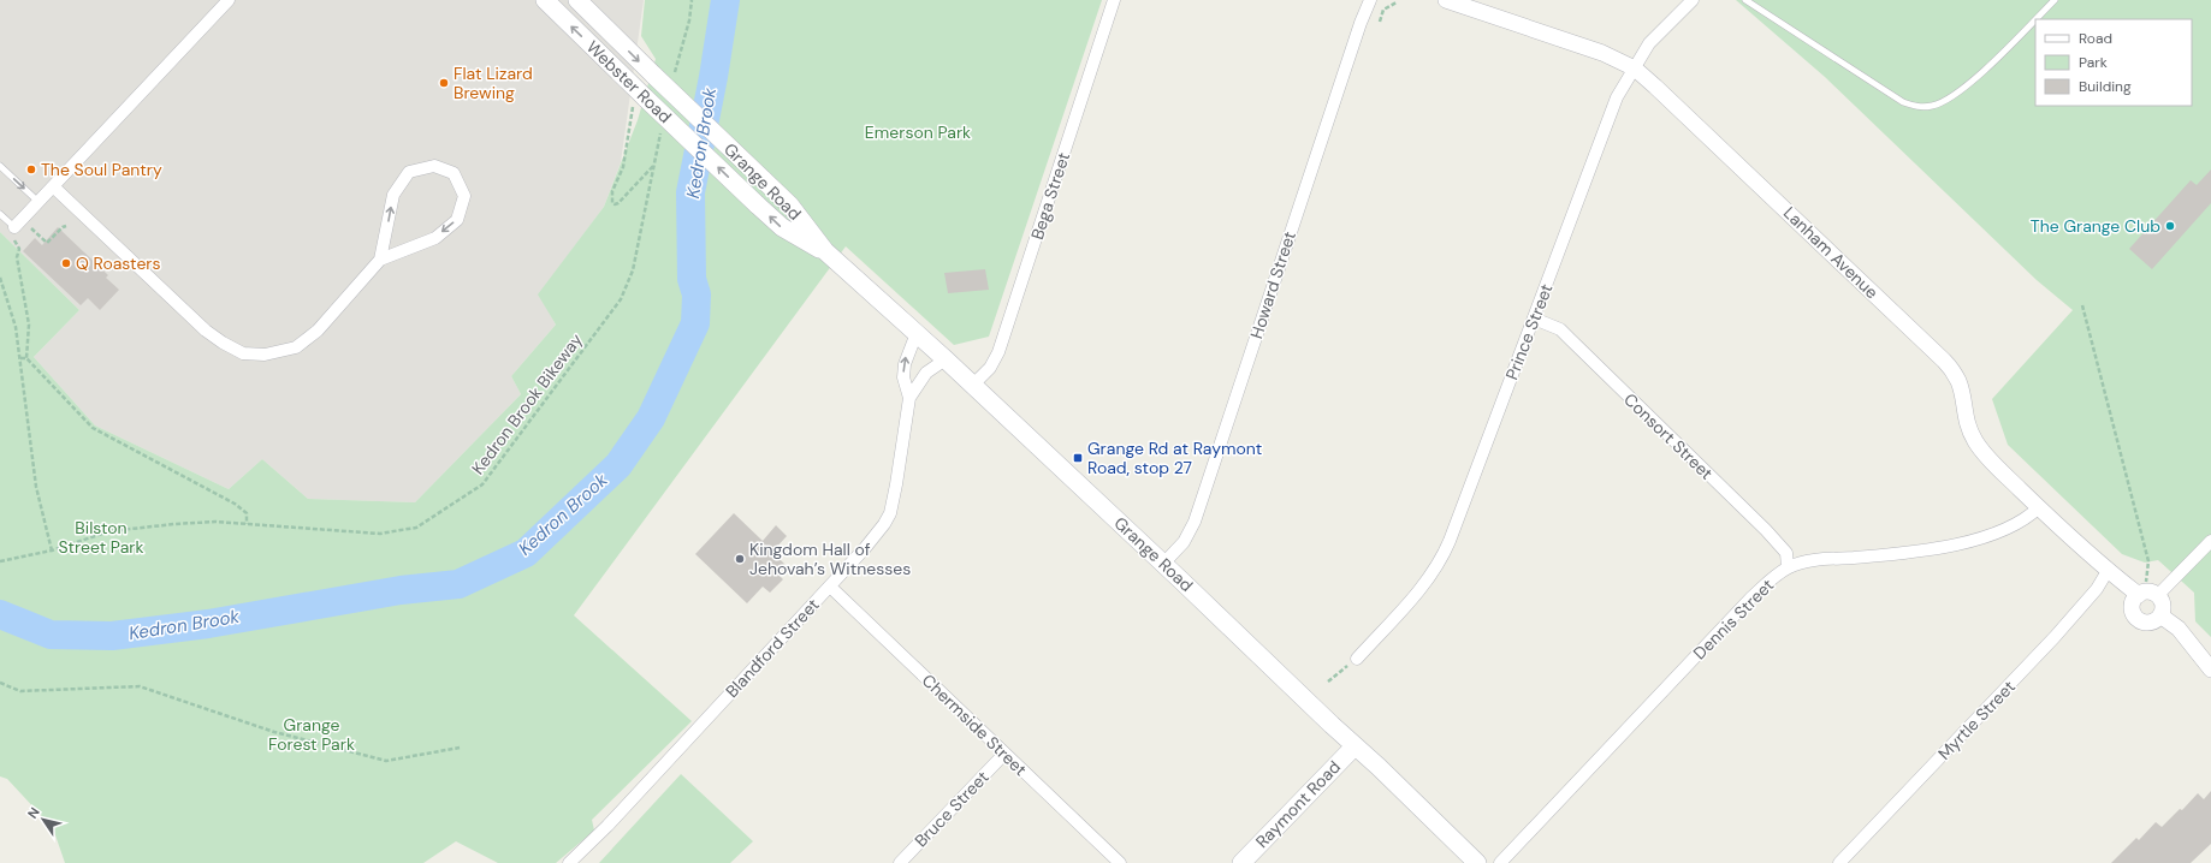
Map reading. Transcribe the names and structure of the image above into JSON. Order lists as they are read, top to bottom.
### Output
{
  "streets": {
    "main road": ["Webster Road", "Grange Road", "Raymont Road"],
    "street": [
      "Bega Street",
      "Lanham Avenue",
      "Howard Street",
      "Prince Street",
      "Consort Street",
      "Dennis Street",
      "Blandford Street",
      "Myrtle Street",
      "Chermside Street",
      "Bruce Street"
    ],
    "path": ["Kedron Brook Bikeway"]
  },
  "crossings": [
    ["Webster Road", "Grange Road"],
    ["Grange Road", "Bega Street"],
    ["Grange Road", "Howard Street"],
    ["Grange Road", "Blandford Street"],
    ["Grange Road", "Raymont Road"],
    ["Lanham Avenue", "Prince Street"],
    ["Lanham Avenue", "Dennis Street"],
    ["Lanham Avenue", "Myrtle Street"],
    ["Prince Street", "Consort Street"],
    ["Consort Street", "Dennis Street"],
    ["Blandford Street", "Chermside Street"],
    ["Chermside Street", "Bruce Street"]
  ],
  "water": ["Kedron Brook"],
  "parks": ["Emerson Park", "Bilston Street Park", "Grange Forest Park"],
  "places": {
    "other": [
      "Flat Lizard Brewing",
      "The Soul Pantry",
      "The Grange Club",
      "Q Roasters",
      "Kingdom Hall of Jehovah’s Witnesses"
    ],
    "transit": ["Grange Rd at Raymont Road, stop 27"]
  },
  "legend": ["Road", "Park", "Building"],
  "north": "top left"
}
